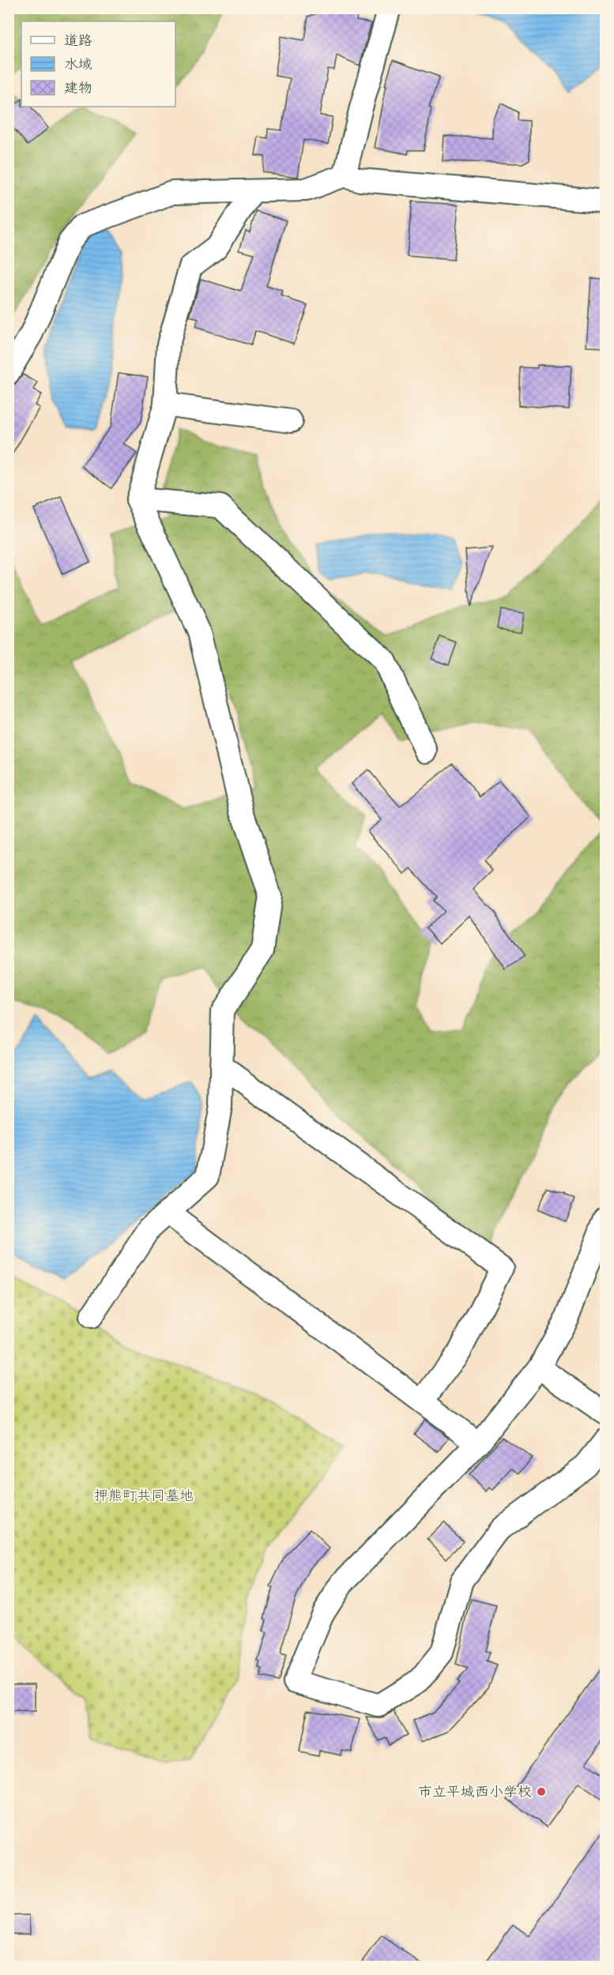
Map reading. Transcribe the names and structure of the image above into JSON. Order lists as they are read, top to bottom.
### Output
{
  "parks": ["押熊町共同墓地"],
  "places": ["市立平城西小学校"],
  "legend": ["道路", "水域", "建物"]
}
